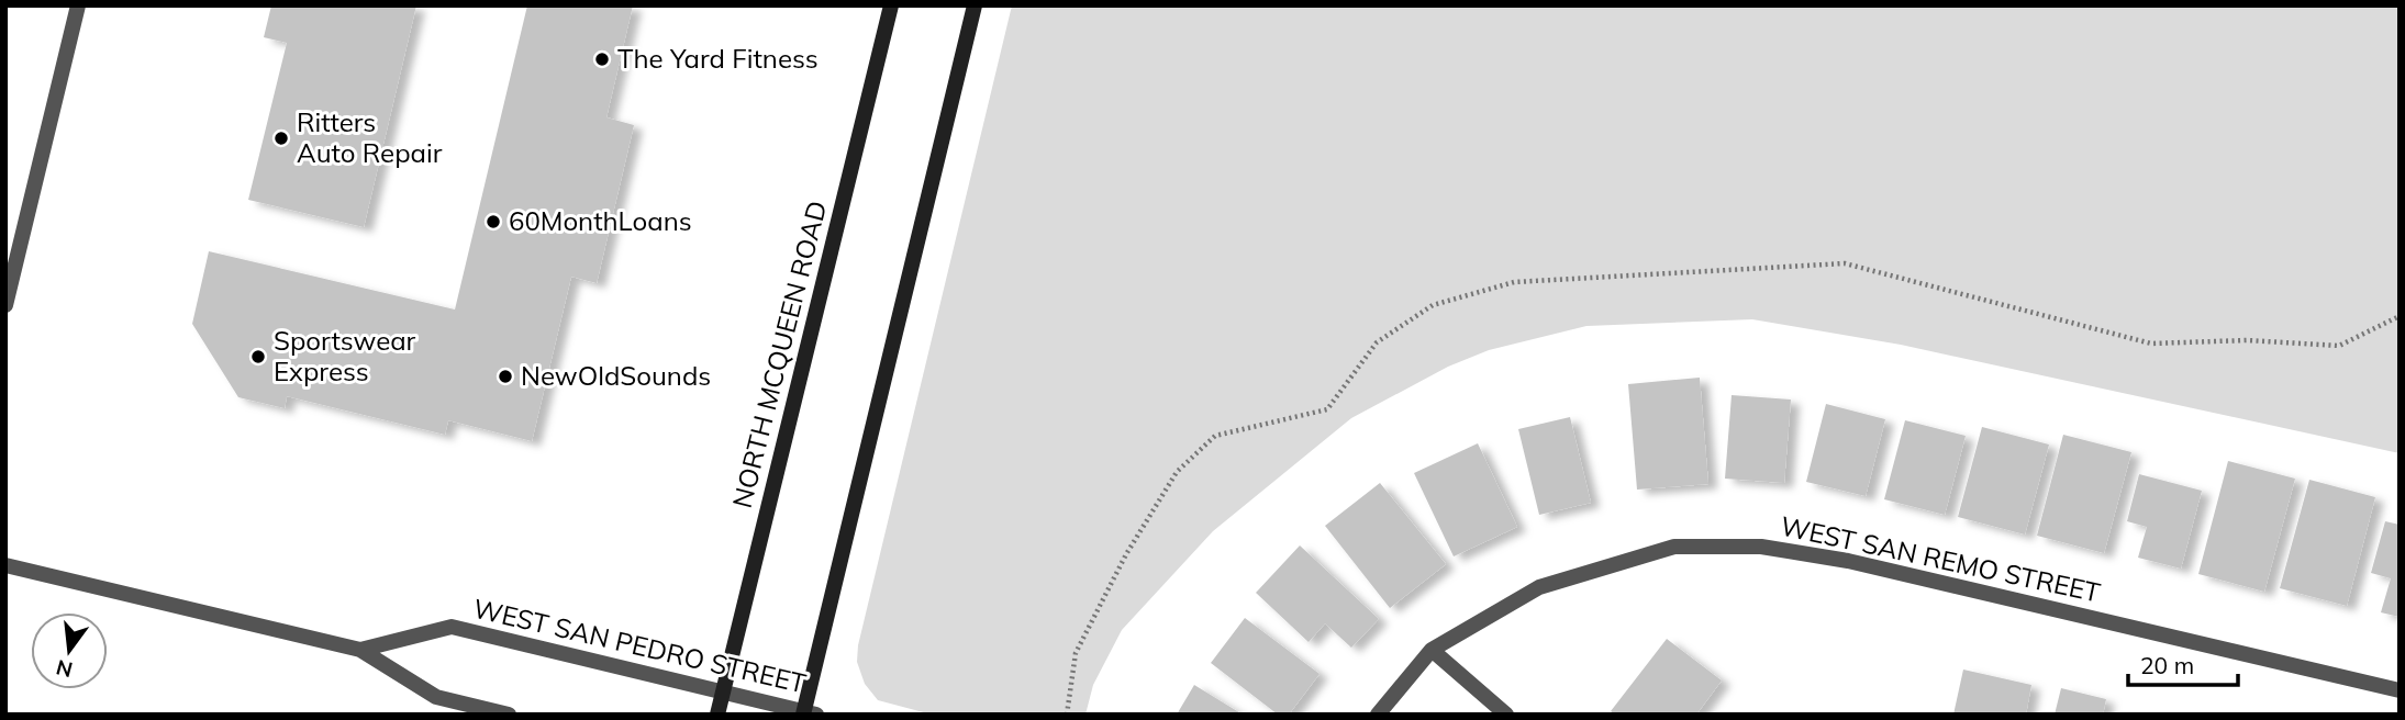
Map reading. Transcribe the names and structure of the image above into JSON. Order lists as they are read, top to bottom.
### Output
{
  "streets": {
    "main road": ["NORTH MCQUEEN ROAD"],
    "street": ["WEST SAN REMO STREET", "WEST SAN PEDRO STREET"]
  },
  "crossings": [
    ["NORTH MCQUEEN ROAD", "WEST SAN PEDRO STREET"]
  ],
  "places": [
    "The Yard Fitness",
    "Ritters Auto Repair",
    "60MonthLoans",
    "Sportswear Express",
    "NewOldSounds"
  ],
  "scale_bar": "20 m",
  "north": "bottom"
}
